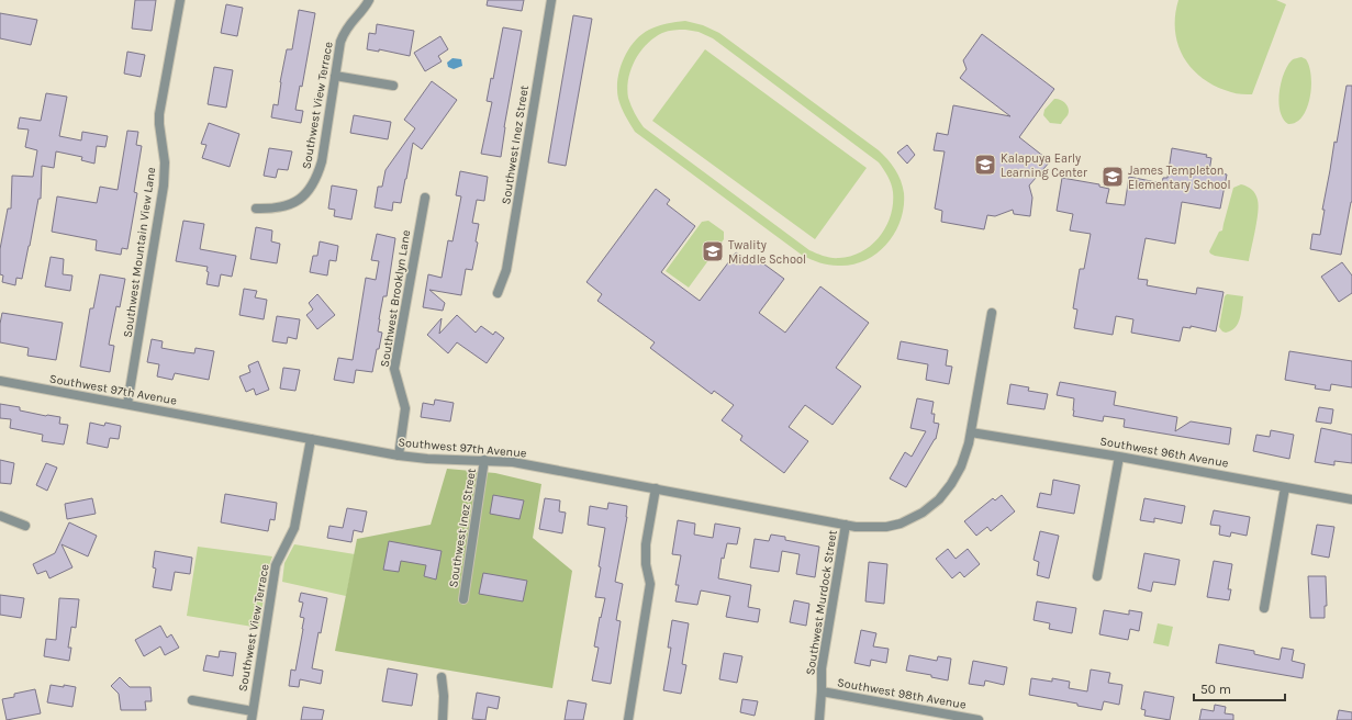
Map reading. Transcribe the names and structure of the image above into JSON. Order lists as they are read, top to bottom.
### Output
{
  "streets": {
    "street": [
      "Southwest View Terrace",
      "Southwest Inez Street",
      "Southwest Mountain View Lane",
      "Southwest Brooklyn Lane",
      "Southwest 97th Avenue",
      "Southwest 96th Avenue",
      "Southwest Murdock Street",
      "Southwest 98th Avenue"
    ]
  },
  "crossings": [
    ["Southwest View Terrace", "Southwest 97th Avenue"],
    ["Southwest Inez Street", "Southwest 97th Avenue"],
    ["Southwest Mountain View Lane", "Southwest 97th Avenue"],
    ["Southwest Brooklyn Lane", "Southwest 97th Avenue"],
    ["Southwest 97th Avenue", "Southwest Murdock Street"],
    ["Southwest 96th Avenue", "Southwest Murdock Street"],
    ["Southwest Murdock Street", "Southwest 98th Avenue"]
  ],
  "places": {
    "school or university": ["Kalapuya Early Learning Center", "James Templeton Elementary School", "Twality Middle School"]
  },
  "scale_bar": "50 m"
}
